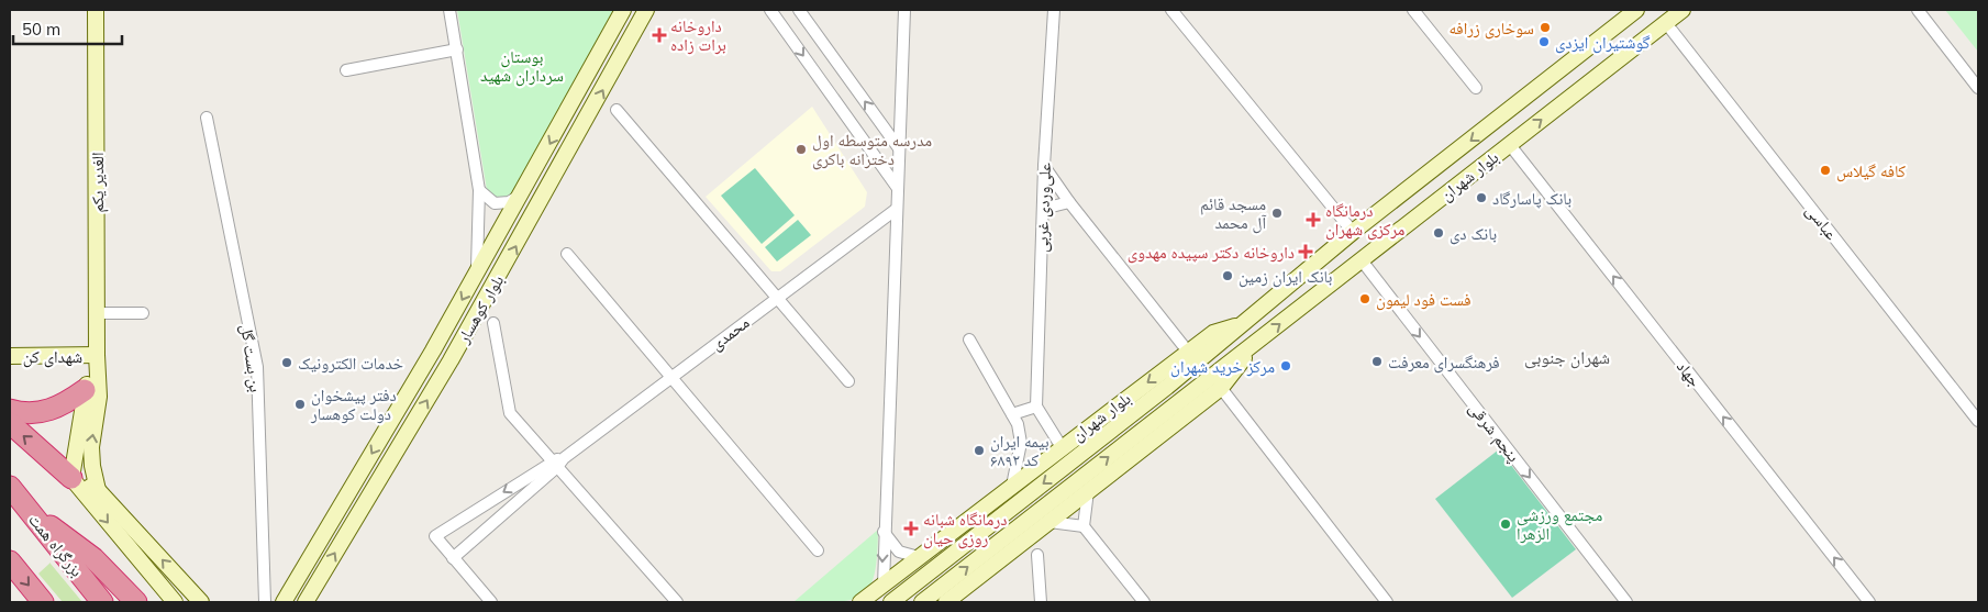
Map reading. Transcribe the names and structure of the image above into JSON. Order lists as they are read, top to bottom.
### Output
{
  "streets": {
    "highway": ["بزرگراه همت"],
    "main road": [
      "بلوار شهران",
      "الغدیر یکم",
      "بلوار کوهسار",
      "شهدای کن"
    ],
    "street": [
      "علی‌وردی غربی",
      "عباسی",
      "محمدی",
      "بن بست گل",
      "جهاد",
      "پنجم شرقی"
    ]
  },
  "crossings": [
    ["بلوار شهران", "عباسی"],
    ["بلوار شهران", "جهاد"],
    ["بلوار شهران", "پنجم شرقی"],
    ["الغدیر یکم", "شهدای کن"]
  ],
  "one_way": ["جهاد", "پنجم شرقی"],
  "districts": ["شهران جنوبی"],
  "parks": ["بوستان سرداران شهید"],
  "places": {
    "other": [
      "سوخاری زرافه",
      "گوشتیران ایزدی",
      "مدرسه متوسطه اول دخترانه باکری",
      "کافه گیلاس",
      "بانک پاسارگاد",
      "مسجد قائم آل محمد",
      "بانک دی",
      "بانک ایران زمین",
      "فست فود لیمون",
      "فرهنگسرای معرفت",
      "خدمات الکترونیک",
      "مرکز خرید شهران",
      "دفتر پیشخوان دولت کوهسار",
      "بیمه ایران کد ۶۸۹۲",
      "مجتمع ورزشی الزهرا"
    ],
    "health": [
      "داروخانه برات زاده",
      "درمانگاه مرکزی شهران",
      "داروخانه دکتر سپیده مهدوی",
      "درمانگاه شبانه روزی حیان"
    ]
  },
  "scale_bar": "50 m"
}
